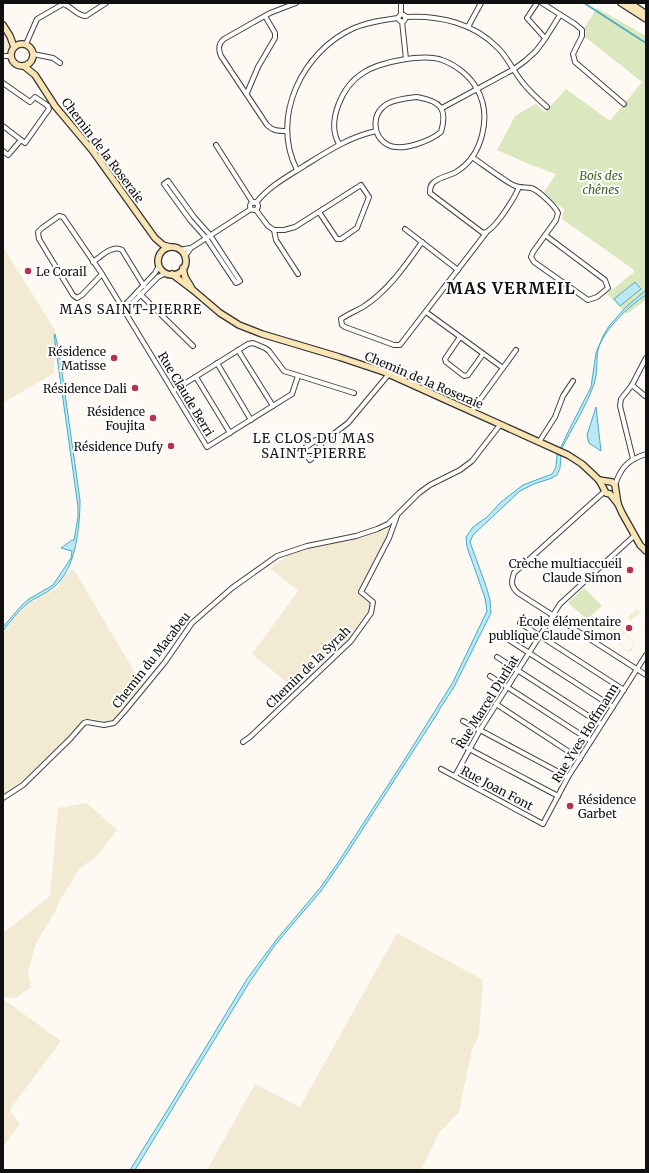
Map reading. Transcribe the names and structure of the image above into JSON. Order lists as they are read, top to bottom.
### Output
{
  "streets": {
    "street": [
      "Chemin de la Roseraie",
      "Rue Claude Berri",
      "Chemin du Macabeu",
      "Chemin de la Syrah",
      "Rue Marcel Durliat",
      "Rue Yves Hoffmann",
      "Rue Joan Font"
    ]
  },
  "crossings": [
    ["Chemin de la Roseraie", "Chemin du Macabeu"],
    ["Chemin de la Roseraie", "Rue Marcel Durliat"],
    ["Chemin du Macabeu", "Chemin de la Syrah"],
    ["Rue Marcel Durliat", "Rue Joan Font"],
    ["Rue Yves Hoffmann", "Rue Joan Font"]
  ],
  "districts": ["MAS VERMEIL", "MAS SAINT-PIERRE", "LE CLOS DU MAS SAINT-PIERRE"],
  "parks": ["Bois des chênes"],
  "places": [
    "Le Corail",
    "Résidence Matisse",
    "Résidence Dali",
    "Résidence Foujita",
    "Résidence Dufy",
    "Crèche multiaccueil Claude Simon",
    "École élémentaire publique Claude Simon",
    "Résidence Garbet"
  ]
}
